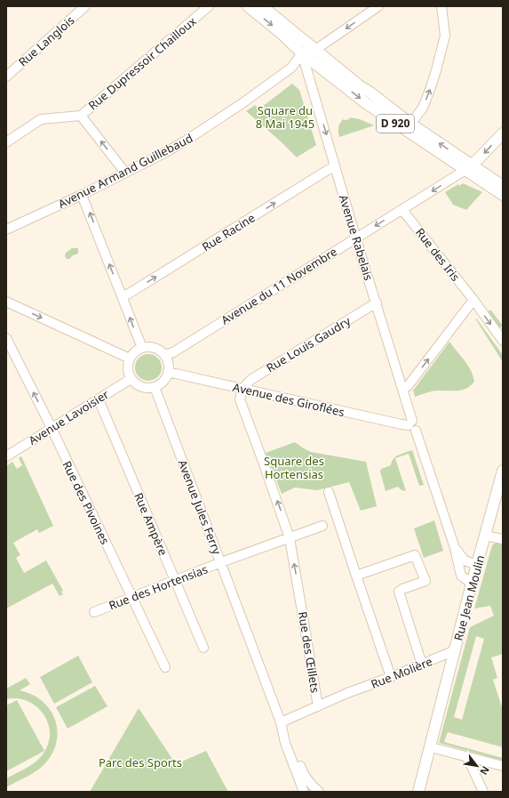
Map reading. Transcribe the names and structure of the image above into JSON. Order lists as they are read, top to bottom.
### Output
{
  "streets": {
    "main road": ["D 920", "Rue Jean Moulin"],
    "street": [
      "Rue Langlois",
      "Rue Dupressoir Chailloux",
      "Avenue Armand Guillebaud",
      "Rue Racine",
      "Avenue Rabelais",
      "Rue des Iris",
      "Avenue du 11 Novembre",
      "Rue Louis Gaudry",
      "Avenue des Giroflées",
      "Avenue Lavoisier",
      "Rue des Pivoines",
      "Avenue Jules Ferry",
      "Rue Ampère",
      "Rue des Hortensias",
      "Rue des Œillets",
      "Rue Molière"
    ]
  },
  "crossings": [
    ["Rue Dupressoir Chailloux", "Avenue Armand Guillebaud"],
    ["D 920", "Avenue Armand Guillebaud"],
    ["D 920", "Avenue Rabelais"],
    ["D 920", "Avenue du 11 Novembre"],
    ["Rue Racine", "Avenue Rabelais"],
    ["Avenue Rabelais", "Avenue du 11 Novembre"],
    ["Avenue Rabelais", "Rue Louis Gaudry"],
    ["Avenue Rabelais", "Avenue des Giroflées"],
    ["Avenue Rabelais", "Rue Jean Moulin"],
    ["Rue des Iris", "Avenue du 11 Novembre"],
    ["Avenue du 11 Novembre", "Avenue des Giroflées"],
    ["Avenue du 11 Novembre", "Avenue Lavoisier"],
    ["Avenue du 11 Novembre", "Avenue Jules Ferry"],
    ["Rue Louis Gaudry", "Avenue des Giroflées"],
    ["Rue Louis Gaudry", "Rue des Œillets"],
    ["Avenue des Giroflées", "Avenue Lavoisier"],
    ["Avenue des Giroflées", "Avenue Jules Ferry"],
    ["Avenue des Giroflées", "Rue des Œillets"],
    ["Avenue Lavoisier", "Rue des Pivoines"],
    ["Avenue Lavoisier", "Avenue Jules Ferry"],
    ["Avenue Lavoisier", "Rue Ampère"],
    ["Rue des Pivoines", "Rue des Hortensias"],
    ["Avenue Jules Ferry", "Rue des Hortensias"],
    ["Avenue Jules Ferry", "Rue Molière"],
    ["Rue Ampère", "Rue des Hortensias"],
    ["Rue des Hortensias", "Rue des Œillets"],
    ["Rue Jean Moulin", "Rue Molière"],
    ["Rue des Œillets", "Rue Molière"]
  ],
  "one_way": ["Rue Racine", "Avenue du 11 Novembre"],
  "parks": ["Square du 8 Mai 1945", "Square des Hortensias", "Parc des Sports"],
  "north": "bottom right"
}
